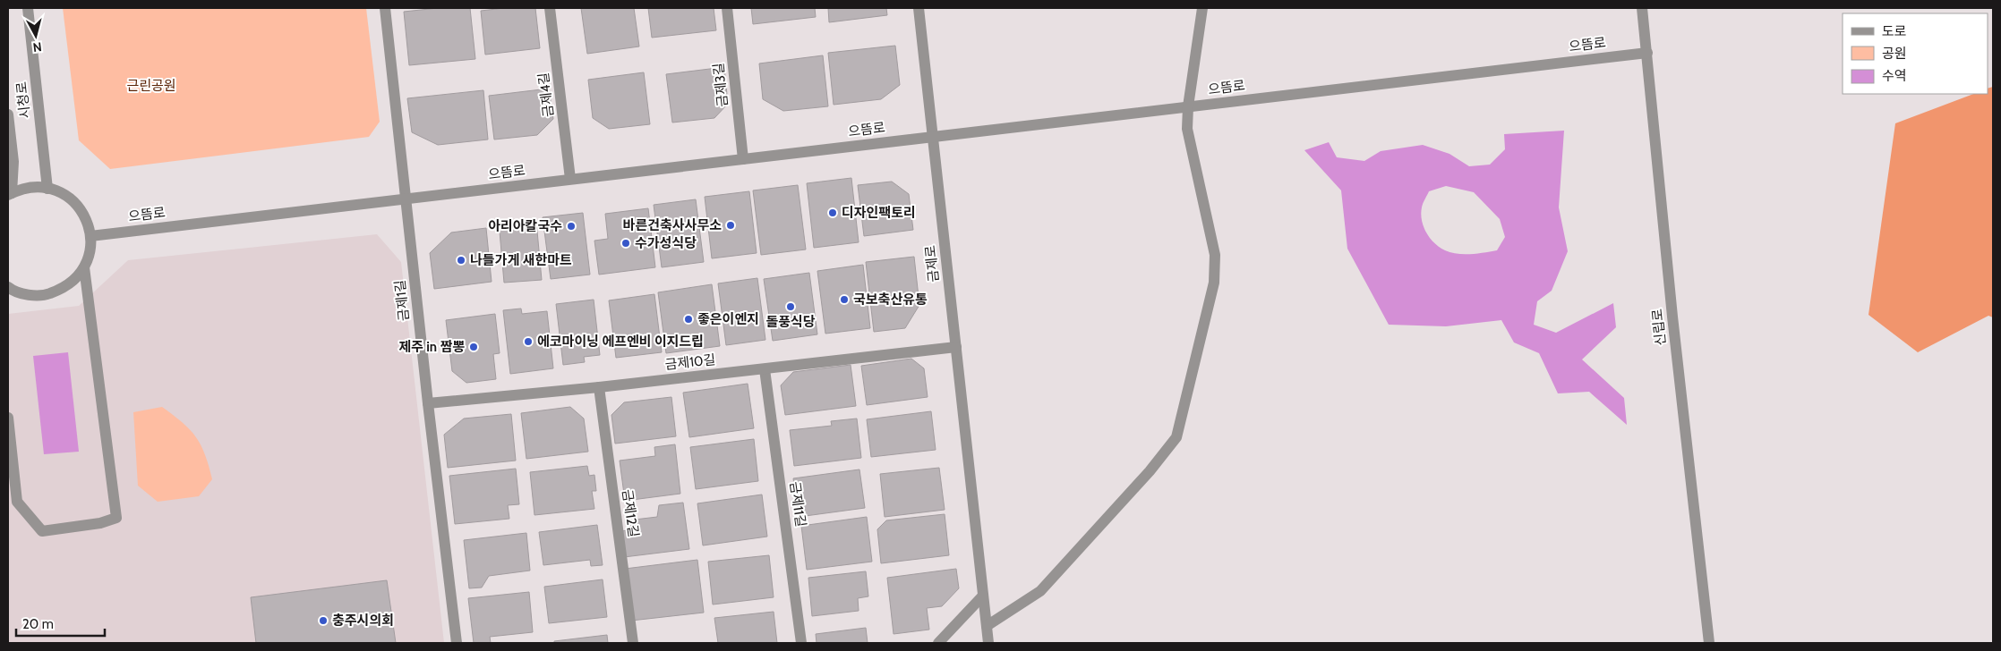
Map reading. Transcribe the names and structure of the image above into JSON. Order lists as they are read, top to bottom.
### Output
{
  "streets": {
    "street": [
      "으뜸로",
      "금제3길",
      "금제4길",
      "시청로",
      "금제로",
      "금제1길",
      "신립로",
      "금제10길",
      "금제11길",
      "금제12길"
    ]
  },
  "crossings": [
    ["으뜸로", "금제3길"],
    ["으뜸로", "금제4길"],
    ["으뜸로", "금제로"],
    ["으뜸로", "금제1길"],
    ["으뜸로", "신립로"],
    ["금제로", "금제10길"],
    ["금제1길", "금제10길"],
    ["금제10길", "금제11길"],
    ["금제10길", "금제12길"]
  ],
  "parks": ["근린공원"],
  "places": [
    "디자인팩토리",
    "바른건축사사무소",
    "아리아칼국수",
    "수가성식당",
    "나들가게 새한마트",
    "국보축산유통",
    "돌풍식당",
    "좋은이엔지",
    "에코마이닝 에프엔비 이지드립",
    "제주 in 짬뽕",
    "충주시의회"
  ],
  "legend": ["도로", "공원", "수역"],
  "scale_bar": "20 m",
  "north": "bottom"
}
